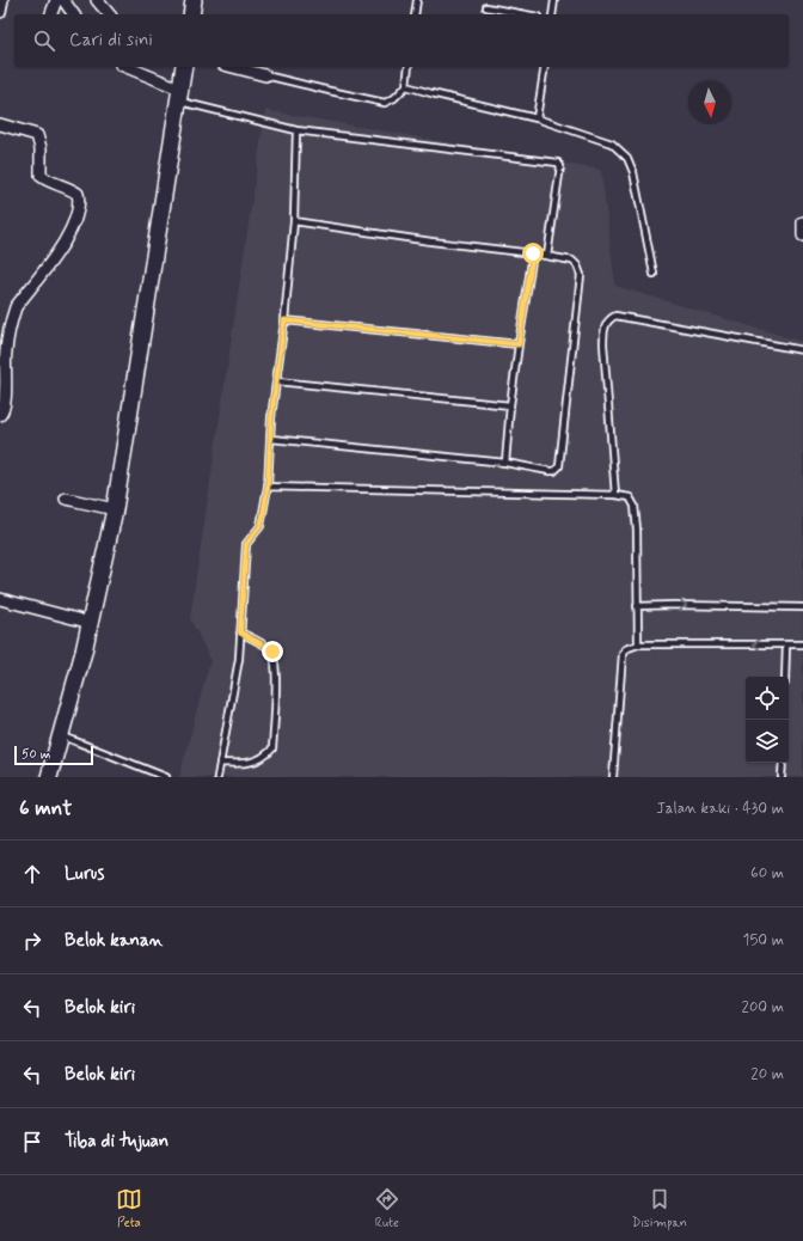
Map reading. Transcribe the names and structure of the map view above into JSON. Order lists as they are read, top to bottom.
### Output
{
  "scale_bar": "50 m",
  "north": "bottom",
  "page": {
    "search": "Cari di sini",
    "scale": "50 m",
    "heading": ["6 mnt", "Jalan kaki · 430 m"],
    "list": [
      ["Lurus", "60 m"],
      ["Belok kanan", "150 m"],
      ["Belok kiri", "200 m"],
      ["Belok kiri", "20 m"],
      "Tiba di tujuan"
    ],
    "nav": ["Peta", "Rute", "Disimpan"]
  }
}
